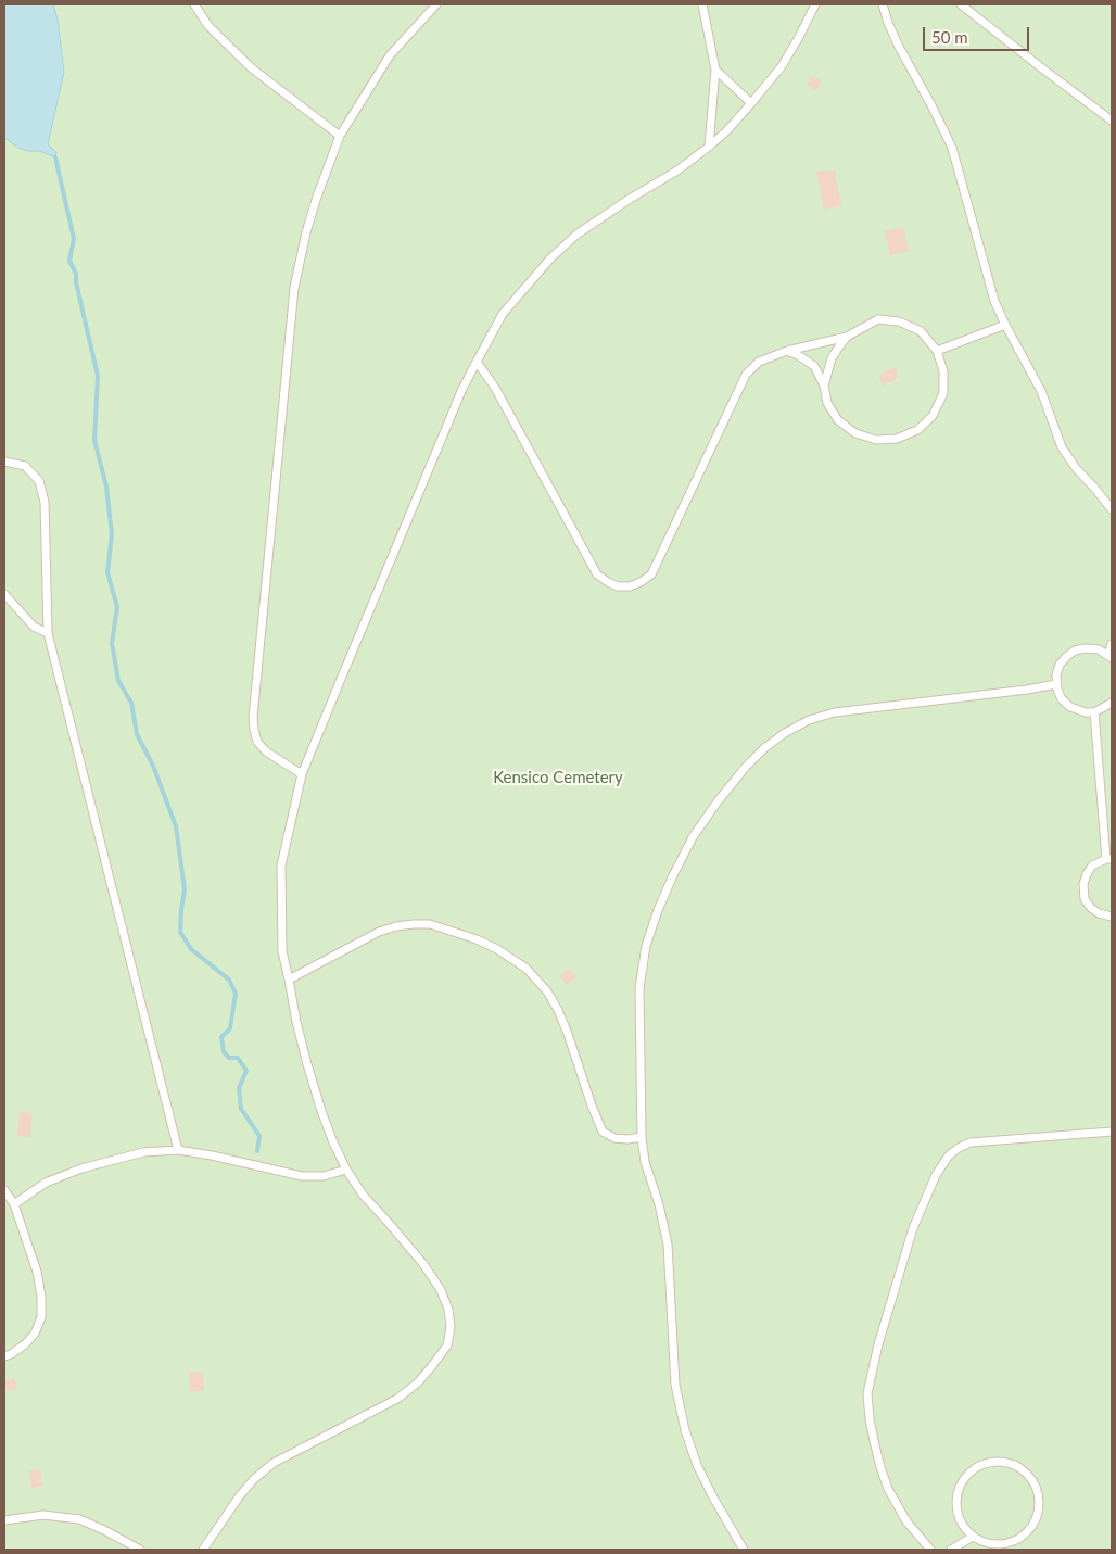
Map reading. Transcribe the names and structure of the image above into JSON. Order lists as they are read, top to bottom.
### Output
{
  "parks": ["Kensico Cemetery"],
  "scale_bar": "50 m"
}
